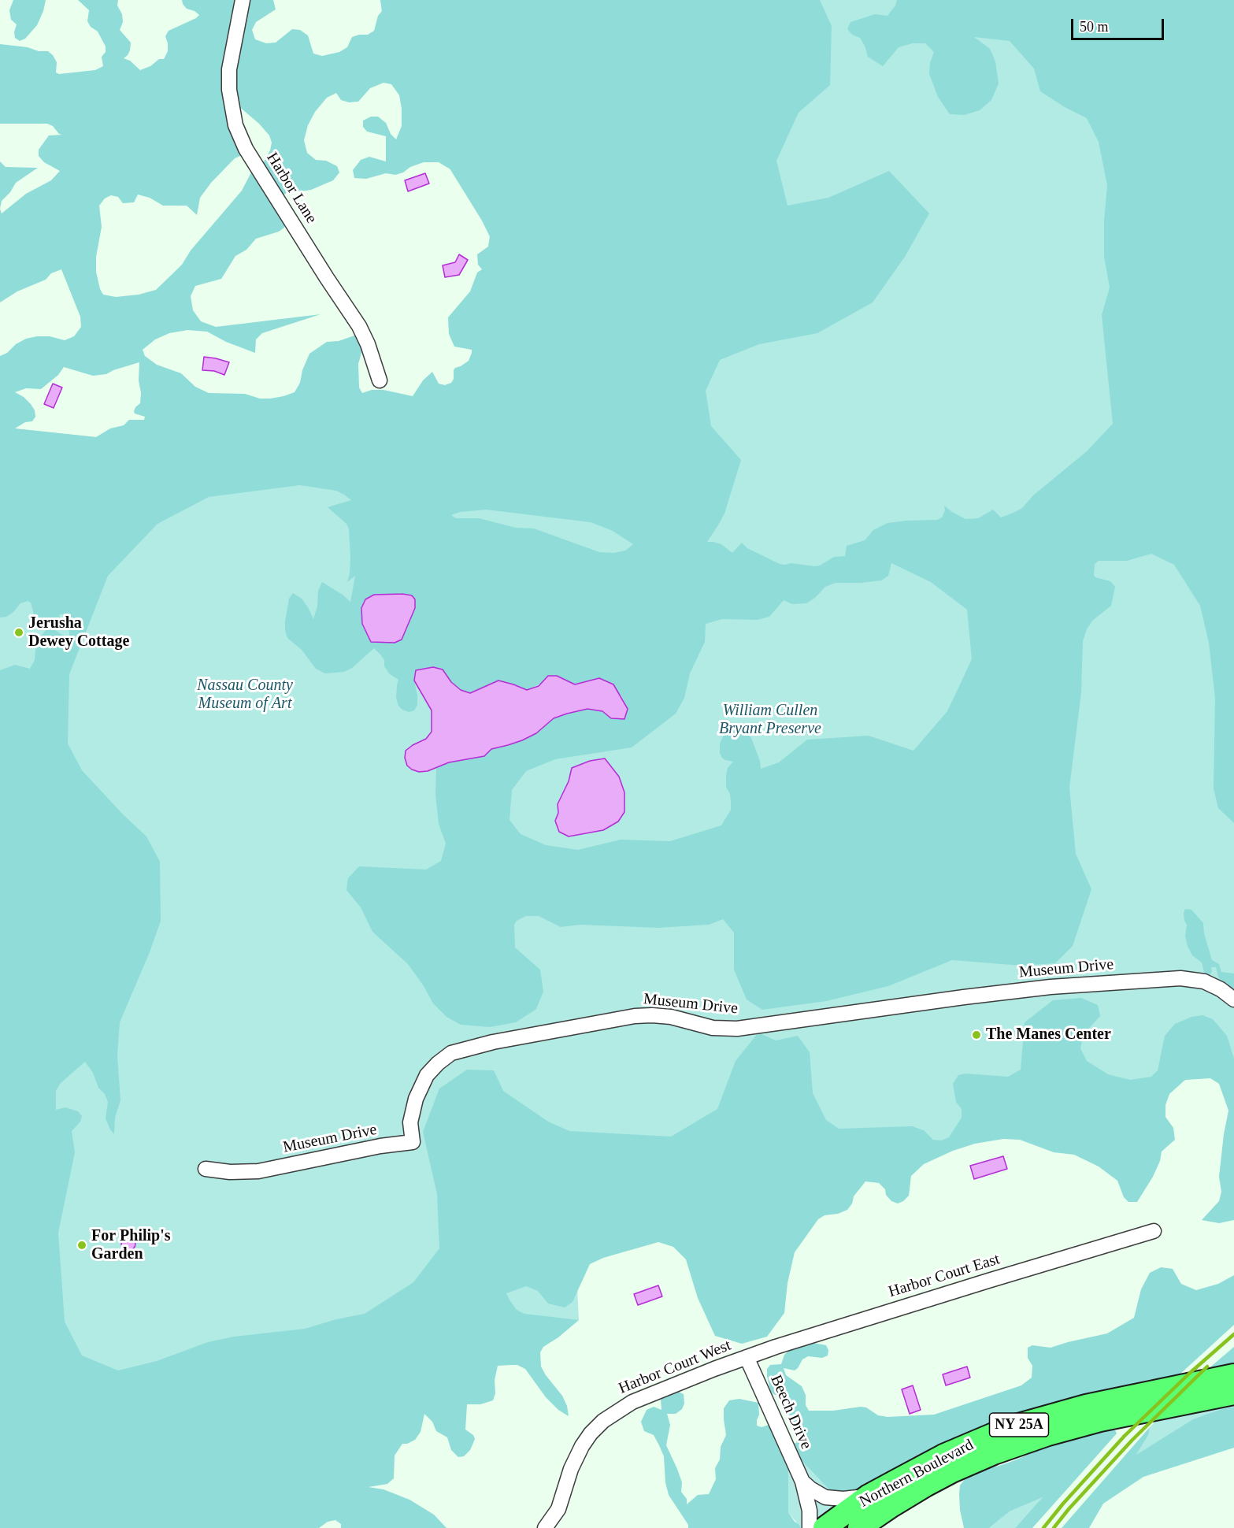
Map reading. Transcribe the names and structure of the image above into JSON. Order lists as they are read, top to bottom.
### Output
{
  "streets": {
    "main road": ["NY 25A", "Northern Boulevard"],
    "street": [
      "Harbor Lane",
      "Museum Drive",
      "Harbor Court East",
      "Harbor Court West",
      "Beech Drive"
    ]
  },
  "crossings": [
    ["Harbor Court East", "Harbor Court West"],
    ["Harbor Court East", "Beech Drive"],
    ["Harbor Court West", "Beech Drive"]
  ],
  "parks": ["Nassau County Museum of Art", "William Cullen Bryant Preserve"],
  "places": ["Jerusha Dewey Cottage", "The Manes Center", "For Philip's Garden"],
  "scale_bar": "50 m"
}
